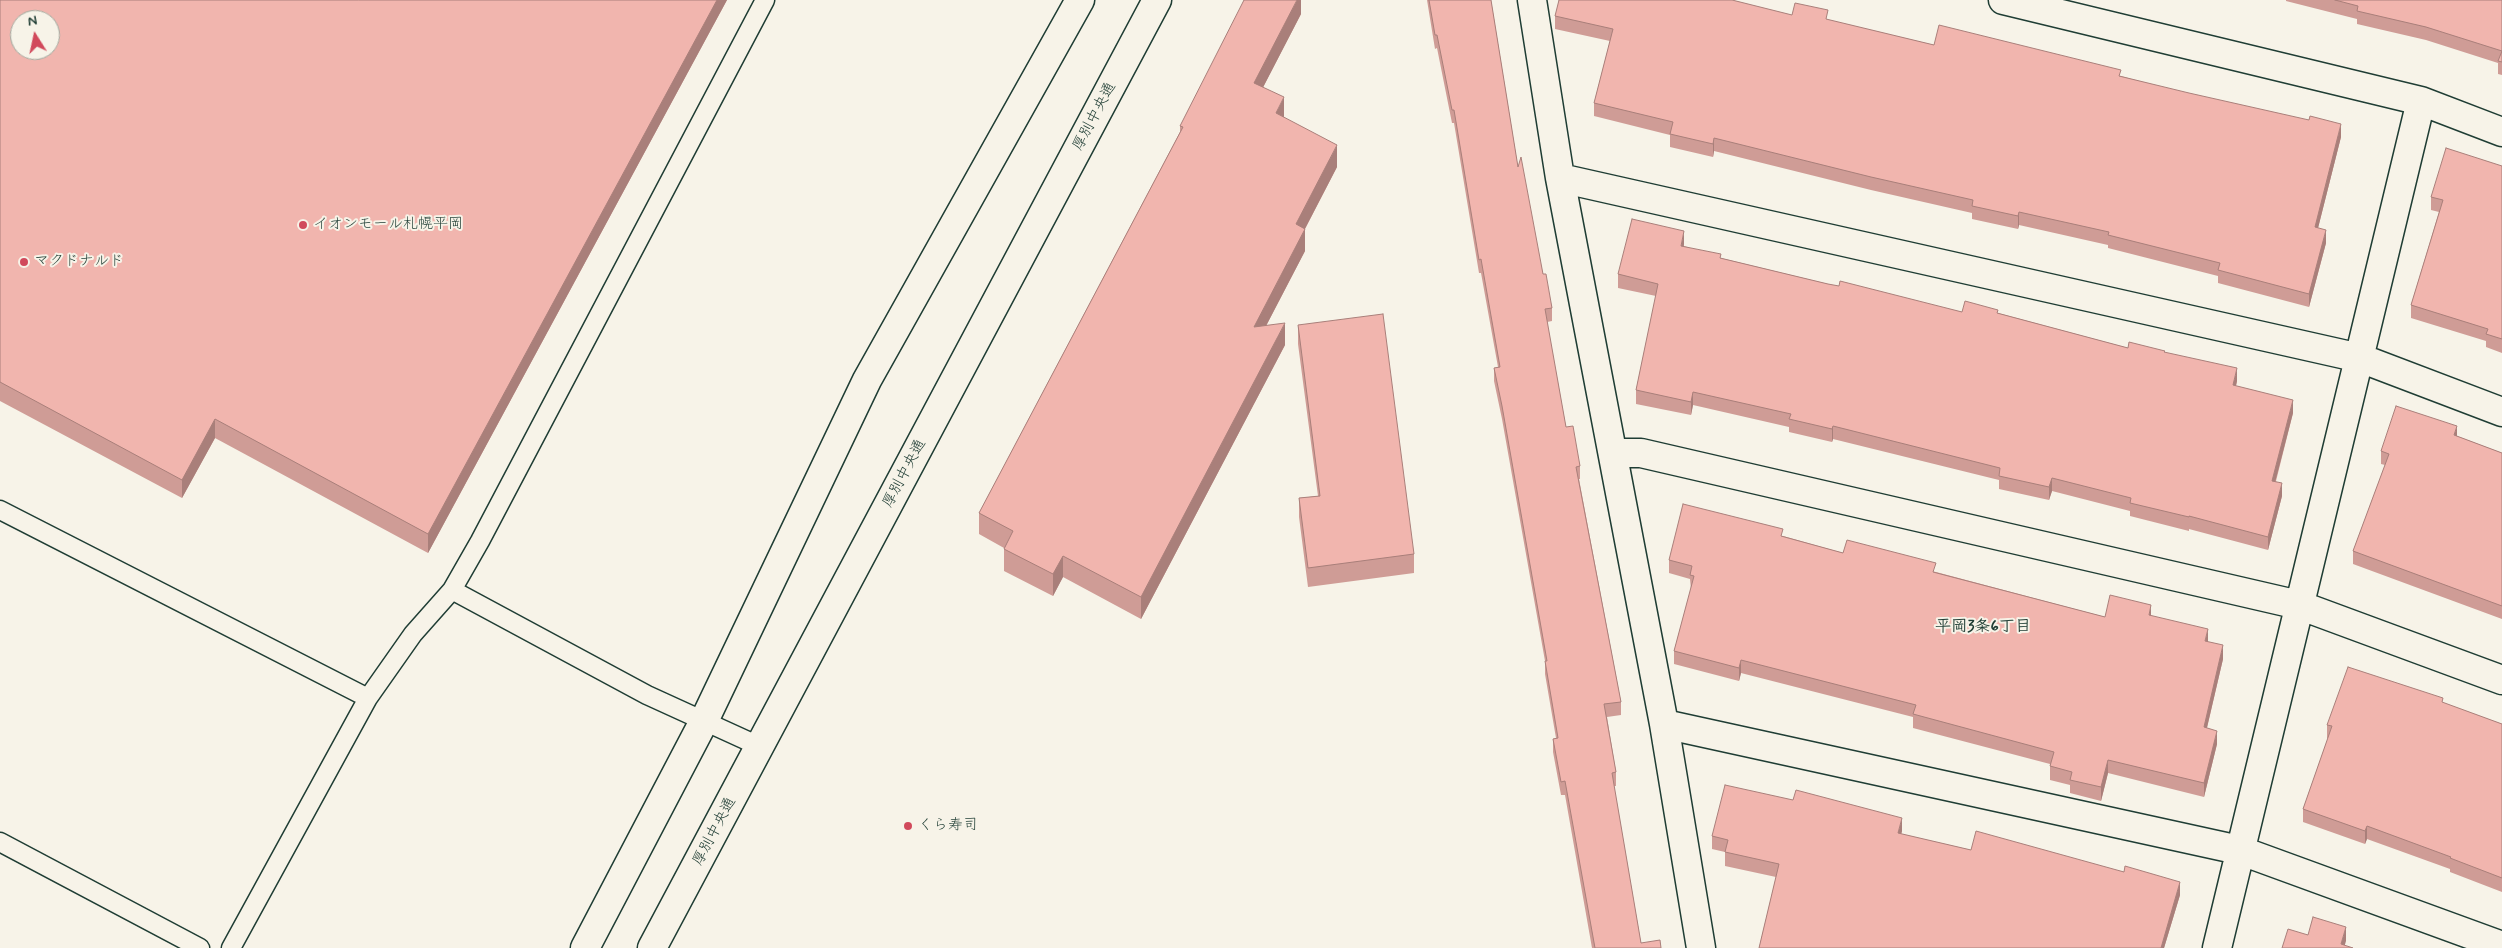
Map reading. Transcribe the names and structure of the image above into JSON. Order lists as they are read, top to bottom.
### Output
{
  "streets": {
    "street": ["厚別中央通"]
  },
  "districts": ["平岡3条6丁目"],
  "places": ["イオンモール札幌平岡", "マクドナルド", "くら寿司"],
  "north": "top"
}
